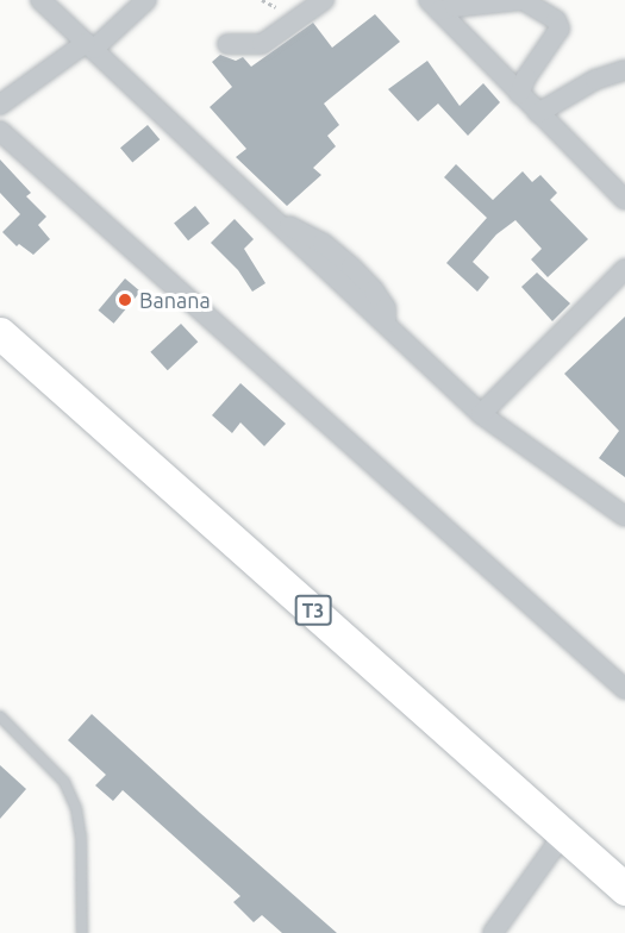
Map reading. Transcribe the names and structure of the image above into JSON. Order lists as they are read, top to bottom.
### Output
{
  "streets": {
    "highway": ["T3"]
  },
  "places": ["Banana"]
}
